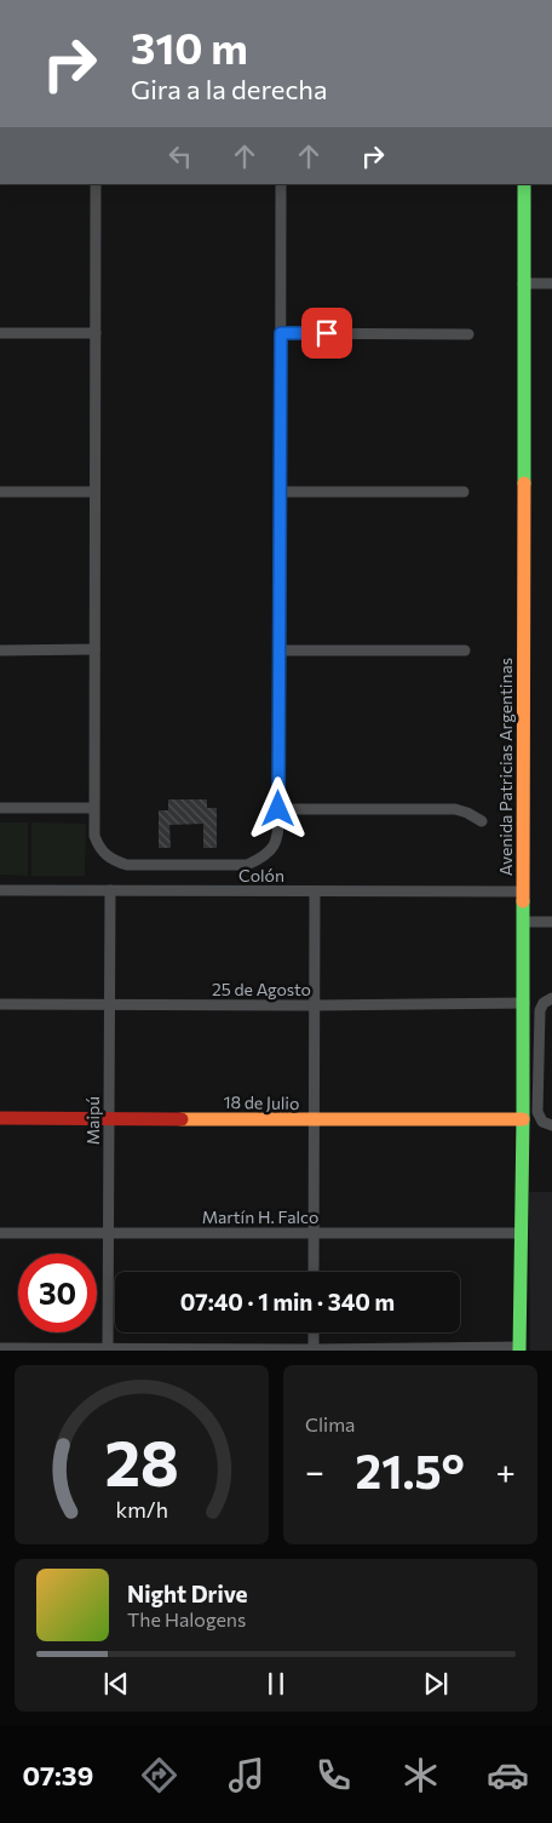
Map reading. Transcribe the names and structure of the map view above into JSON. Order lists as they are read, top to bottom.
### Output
{
  "streets": {
    "street": [
      "Avenida Patricias Argentinas",
      "Colón",
      "25 de Agosto",
      "18 de Julio",
      "Maipú",
      "Martín H. Falco"
    ]
  },
  "crossings": [
    ["Avenida Patricias Argentinas", "Colón"],
    ["Avenida Patricias Argentinas", "25 de Agosto"],
    ["Avenida Patricias Argentinas", "18 de Julio"],
    ["Avenida Patricias Argentinas", "Martín H. Falco"],
    ["Colón", "Maipú"],
    ["25 de Agosto", "Maipú"],
    ["18 de Julio", "Maipú"],
    ["Maipú", "Martín H. Falco"]
  ],
  "page": {
    "turn": ["310 m", "Gira a la derecha"],
    "limit": "30",
    "trip": "07:40 · 1 min · 340 m",
    "tile": "Clima",
    "heat": ["−", "21.5°", "+"],
    "song": ["Night Drive", "The Halogens"],
    "tabs": "07:39",
    "gauge": ["28", "km/h"]
  }
}
